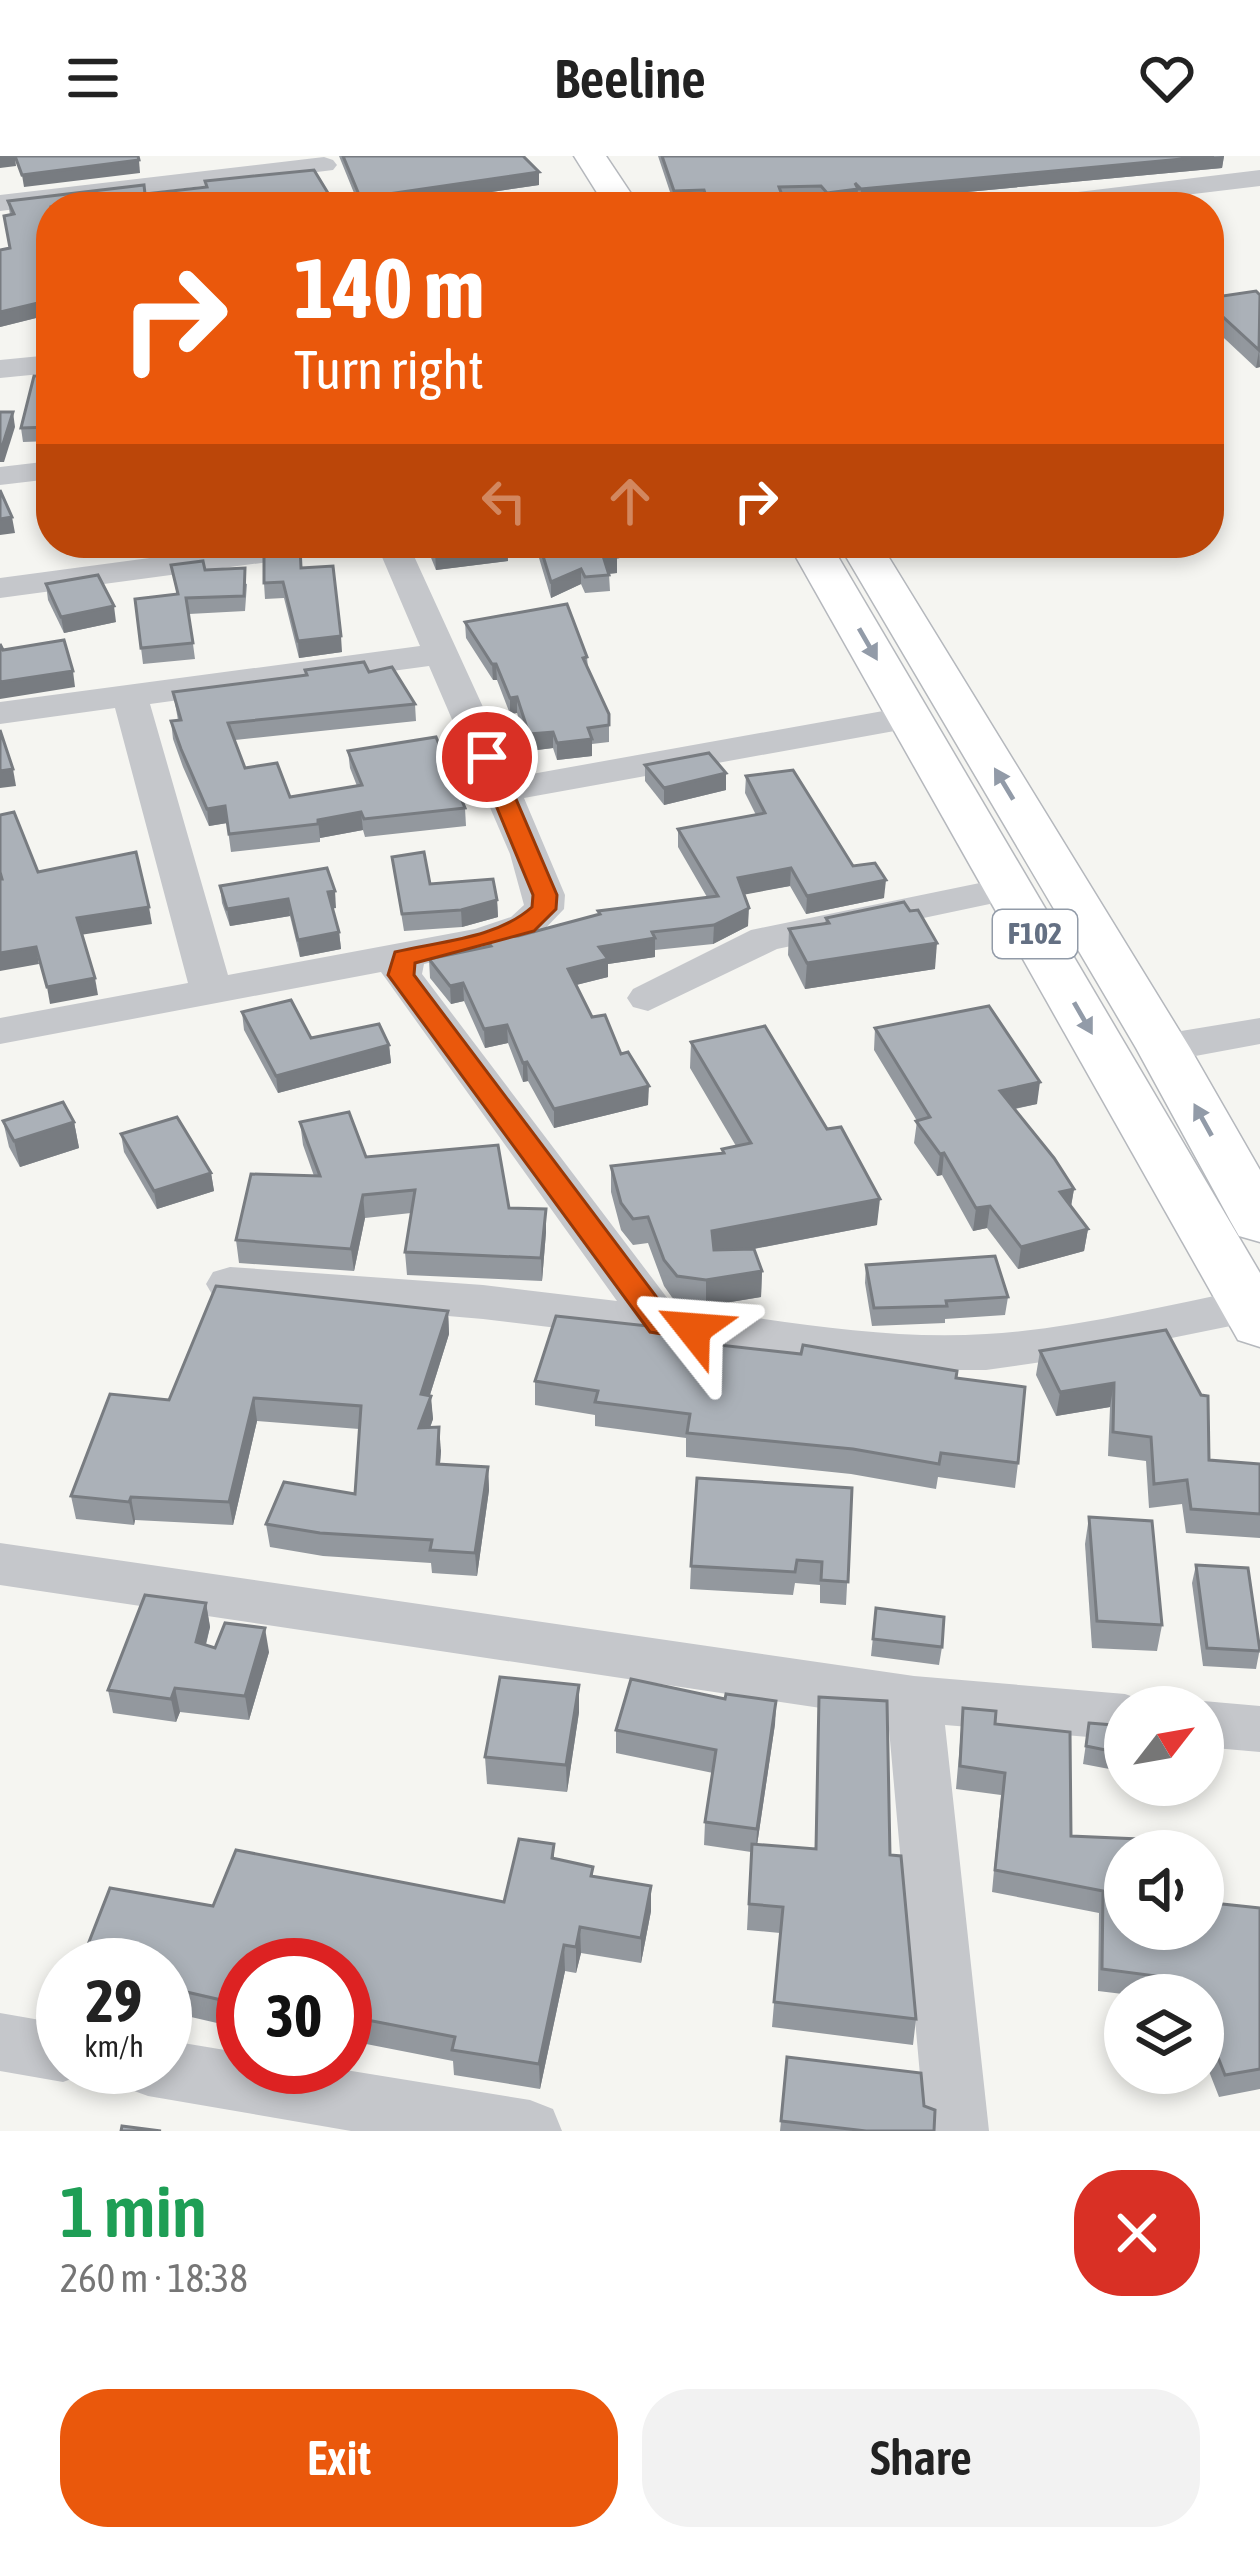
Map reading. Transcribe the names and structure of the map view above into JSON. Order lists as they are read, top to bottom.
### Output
{
  "streets": {
    "main road": ["F102"]
  },
  "north": "top right",
  "page": {
    "header": "Beeline",
    "turn": ["140 m", "Turn right"],
    "speed": "29 km/h",
    "limit": "30",
    "heading": ["1 min", "260 m · 18:38"],
    "buttons": ["Exit", "Share"]
  }
}
